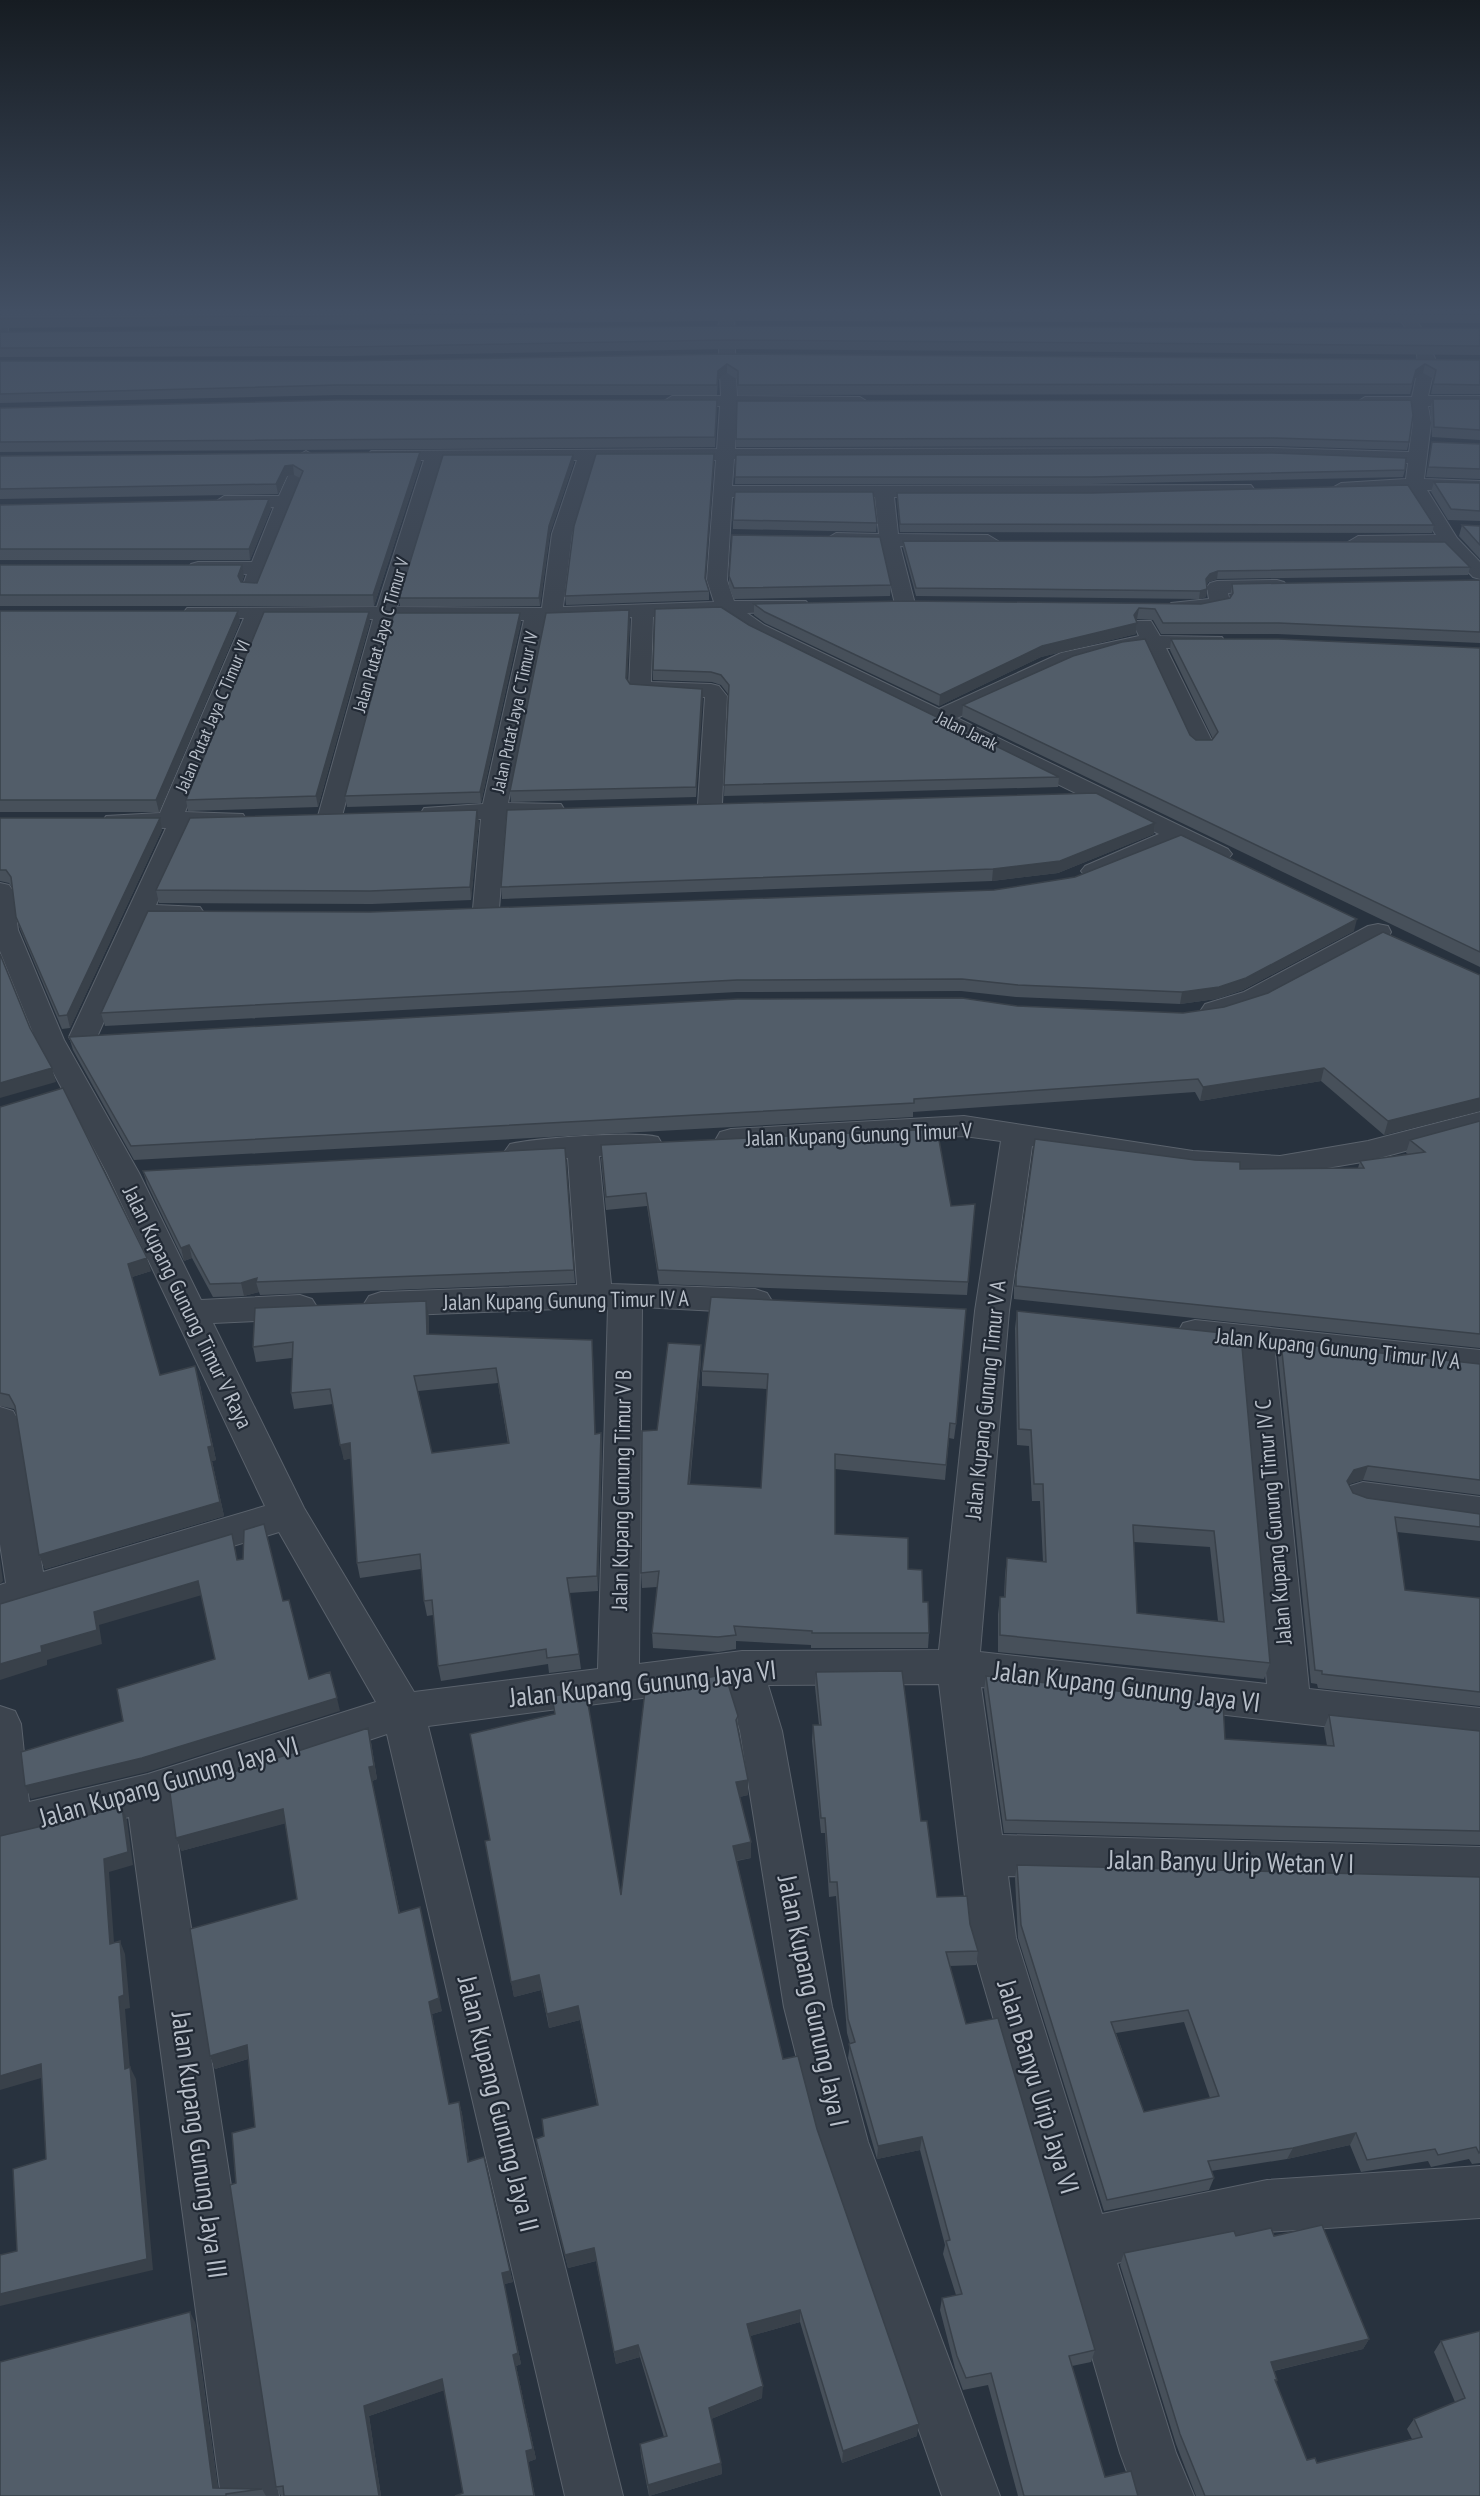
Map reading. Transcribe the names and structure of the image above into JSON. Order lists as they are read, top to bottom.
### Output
{
  "streets": {
    "street": [
      "Jalan Putat Jaya C Timur V",
      "Jalan Putat Jaya C Timur IV",
      "Jalan Putat Jaya C Timur VI",
      "Jalan Jarak",
      "Jalan Kupang Gunung Timur V",
      "Jalan Kupang Gunung Timur IV A",
      "Jalan Kupang Gunung Timur V Raya",
      "Jalan Kupang Gunung Timur V A",
      "Jalan Kupang Gunung Timur V B",
      "Jalan Kupang Gunung Timur IV C",
      "Jalan Kupang Gunung Jaya VI",
      "Jalan Banyu Urip Wetan V I",
      "Jalan Kupang Gunung Jaya I",
      "Jalan Banyu Urip Jaya VI",
      "Jalan Kupang Gunung Jaya II",
      "Jalan Kupang Gunung Jaya III"
    ]
  },
  "crossings": [
    ["Jalan Putat Jaya C Timur VI", "Jalan Kupang Gunung Timur V Raya"],
    ["Jalan Kupang Gunung Timur V", "Jalan Kupang Gunung Timur V A"],
    ["Jalan Kupang Gunung Timur V", "Jalan Kupang Gunung Timur V B"],
    ["Jalan Kupang Gunung Timur IV A", "Jalan Kupang Gunung Timur V Raya"],
    ["Jalan Kupang Gunung Timur IV A", "Jalan Kupang Gunung Timur V B"],
    ["Jalan Kupang Gunung Timur IV A", "Jalan Kupang Gunung Timur IV C"],
    ["Jalan Kupang Gunung Timur V Raya", "Jalan Kupang Gunung Jaya VI"],
    ["Jalan Kupang Gunung Timur V Raya", "Jalan Kupang Gunung Jaya II"],
    ["Jalan Kupang Gunung Timur V A", "Jalan Kupang Gunung Jaya VI"],
    ["Jalan Kupang Gunung Timur V A", "Jalan Banyu Urip Jaya VI"],
    ["Jalan Kupang Gunung Timur V B", "Jalan Kupang Gunung Jaya VI"],
    ["Jalan Kupang Gunung Timur IV C", "Jalan Kupang Gunung Jaya VI"],
    ["Jalan Kupang Gunung Jaya VI", "Jalan Kupang Gunung Jaya I"],
    ["Jalan Kupang Gunung Jaya VI", "Jalan Banyu Urip Jaya VI"],
    ["Jalan Kupang Gunung Jaya VI", "Jalan Kupang Gunung Jaya II"],
    ["Jalan Kupang Gunung Jaya VI", "Jalan Kupang Gunung Jaya III"],
    ["Jalan Banyu Urip Wetan V I", "Jalan Banyu Urip Jaya VI"]
  ]
}
